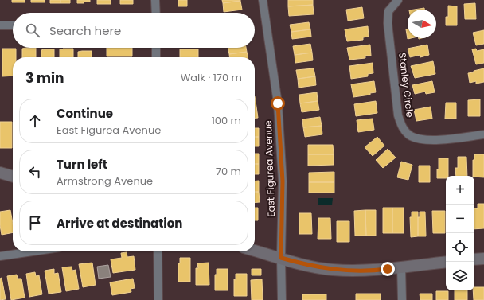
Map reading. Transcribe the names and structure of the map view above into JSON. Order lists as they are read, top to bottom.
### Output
{
  "streets": {
    "street": ["Stanley Circle", "East Figurea Avenue"]
  },
  "north": "right",
  "page": {
    "search": "Search here",
    "heading": ["3 min", "Walk · 170 m"],
    "list": [
      ["Continue", "East Figurea Avenue", "100 m"],
      ["Turn left", "Armstrong Avenue", "70 m"],
      "Arrive at destination"
    ],
    "map_buttons": ["+", "−"]
  }
}
